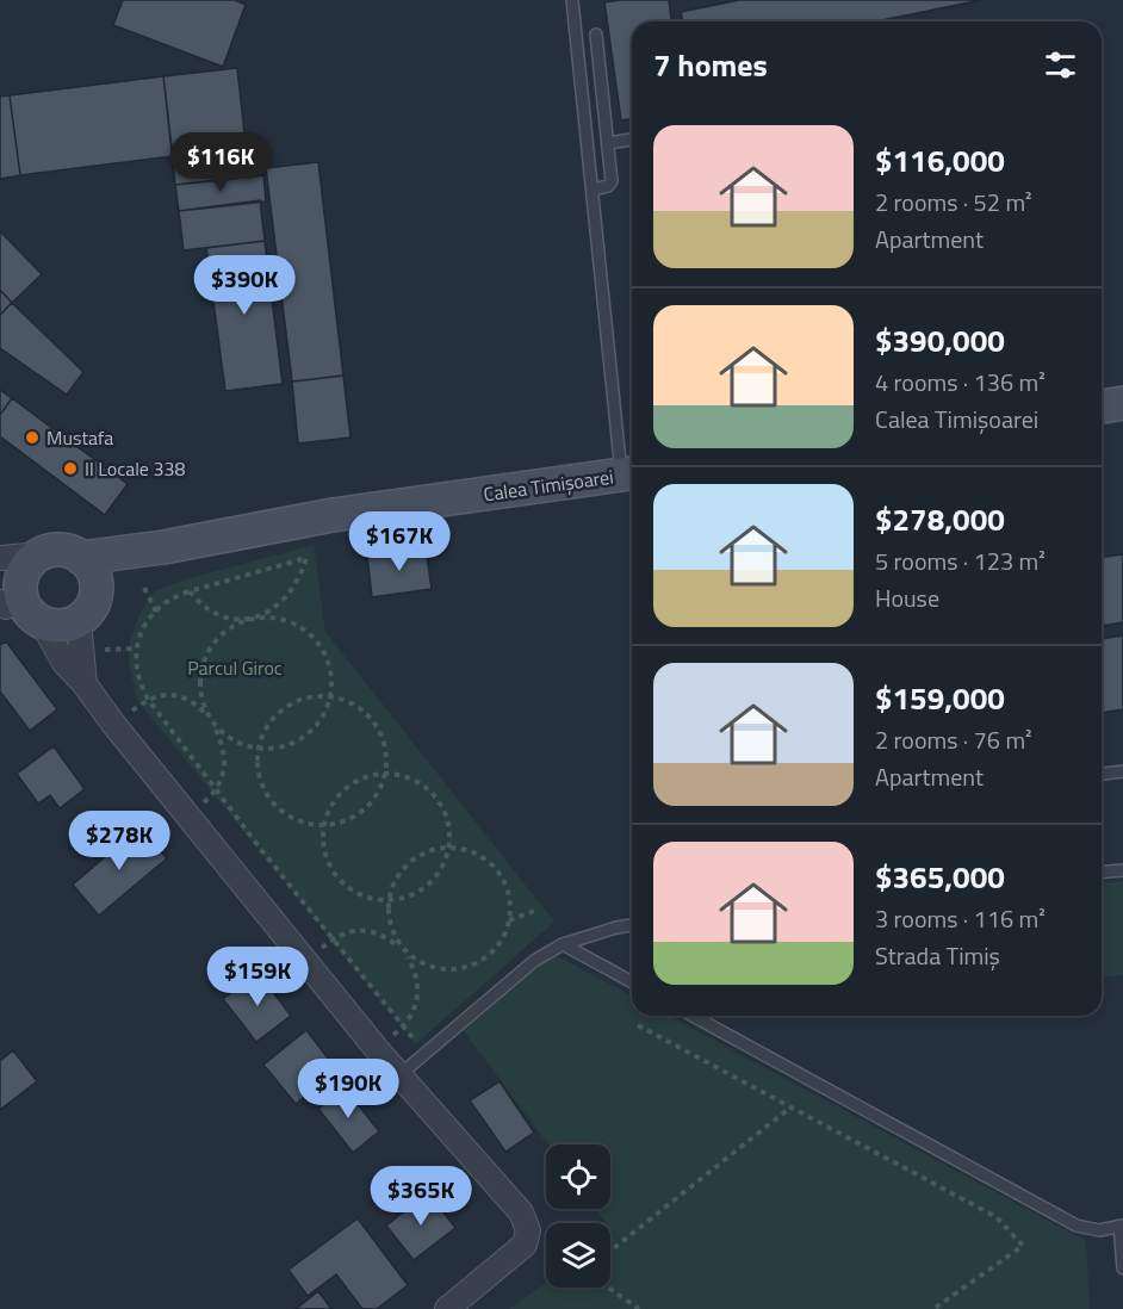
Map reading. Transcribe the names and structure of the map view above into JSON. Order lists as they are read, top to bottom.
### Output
{
  "streets": {
    "main road": ["Calea Timișoarei"]
  },
  "parks": ["Parcul Giroc"],
  "places": ["Mustafa", "Il Locale 338"],
  "page": {
    "heading": "7 homes",
    "list": [
      {
        "name": "$116,000",
        "note": "2 rooms · 52 m² · Apartment"
      },
      {
        "name": "$390,000",
        "note": "4 rooms · 136 m² · Calea Timișoarei"
      },
      {
        "name": "$278,000",
        "note": "5 rooms · 123 m² · House"
      },
      {
        "name": "$159,000",
        "note": "2 rooms · 76 m² · Apartment"
      },
      {
        "name": "$365,000",
        "note": "3 rooms · 116 m² · Strada Timiș"
      }
    ],
    "price": [
      "$116K",
      "$390K",
      "$167K",
      "$278K",
      "$159K",
      "$190K",
      "$365K"
    ]
  }
}
